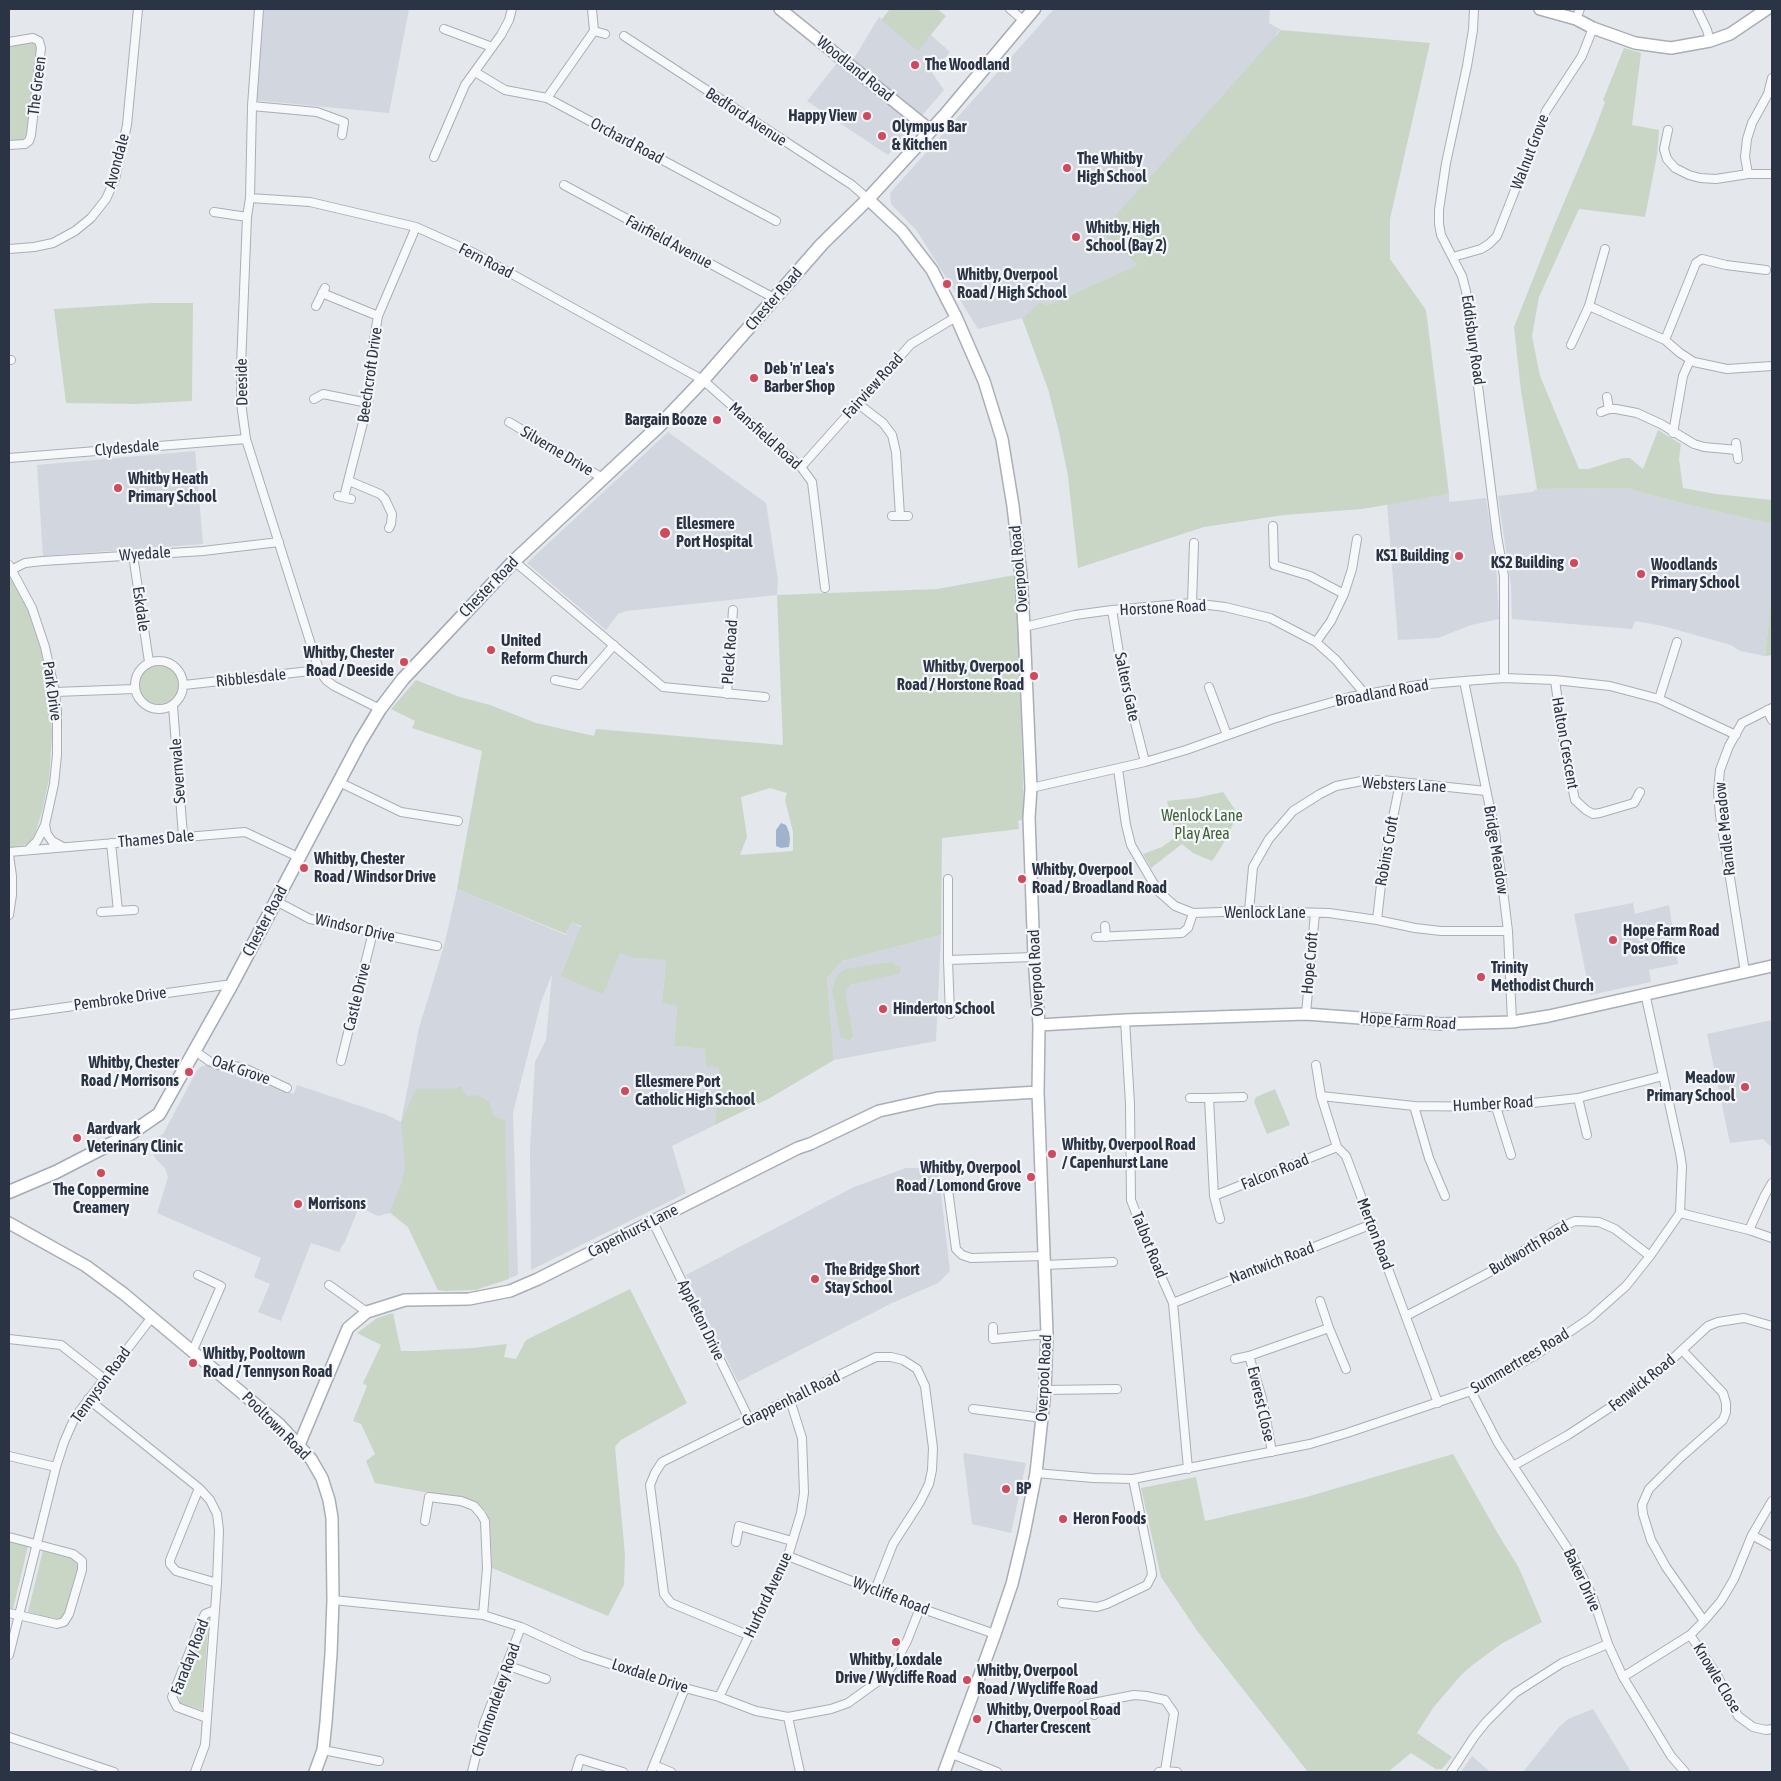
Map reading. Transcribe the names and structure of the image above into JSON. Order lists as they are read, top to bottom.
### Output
{
  "streets": {
    "main road": ["Chester Road"],
    "street": [
      "Woodland Road",
      "The Green",
      "Bedford Avenue",
      "Orchard Road",
      "Walnut Grove",
      "Avondale",
      "Fairfield Avenue",
      "Fern Road",
      "Eddisbury Road",
      "Beechcroft Drive",
      "Deeside",
      "Fairview Road",
      "Mansfield Road",
      "Clydesdale",
      "Silverne Drive",
      "Wyedale",
      "Overpool Road",
      "Horstone Road",
      "Eskdale",
      "Pleck Road",
      "Ribblesdale",
      "Salters Gate",
      "Park Drive",
      "Broadland Road",
      "Halton Crescent",
      "Severnvale",
      "Websters Lane",
      "Randle Meadow",
      "Thames Dale",
      "Bridge Meadow",
      "Robins Croft",
      "Wenlock Lane",
      "Windsor Drive",
      "Hope Croft",
      "Castle Drive",
      "Pembroke Drive",
      "Hope Farm Road",
      "Oak Grove",
      "Humber Road",
      "Falcon Road",
      "Capenhurst Lane",
      "Merton Road",
      "Talbot Road",
      "Budworth Road",
      "Nantwich Road",
      "Appleton Drive",
      "Summertrees Road",
      "Fenwick Road",
      "Tennyson Road",
      "Grappenhall Road",
      "Everest Close",
      "Pooltown Road",
      "Baker Drive",
      "Hurford Avenue",
      "Wycliffe Road",
      "Faraday Road",
      "Loxdale Drive",
      "Knowle Close",
      "Cholmondeley Road"
    ]
  },
  "crossings": [
    ["Woodland Road", "Chester Road"],
    ["Bedford Avenue", "Chester Road"],
    ["Bedford Avenue", "Overpool Road"],
    ["Walnut Grove", "Eddisbury Road"],
    ["Fairfield Avenue", "Chester Road"],
    ["Fern Road", "Chester Road"],
    ["Fern Road", "Beechcroft Drive"],
    ["Fern Road", "Deeside"],
    ["Fern Road", "Mansfield Road"],
    ["Chester Road", "Deeside"],
    ["Chester Road", "Mansfield Road"],
    ["Chester Road", "Silverne Drive"],
    ["Chester Road", "Overpool Road"],
    ["Chester Road", "Thames Dale"],
    ["Chester Road", "Windsor Drive"],
    ["Chester Road", "Pembroke Drive"],
    ["Chester Road", "Oak Grove"],
    ["Eddisbury Road", "Broadland Road"],
    ["Deeside", "Clydesdale"],
    ["Deeside", "Wyedale"],
    ["Deeside", "Ribblesdale"],
    ["Fairview Road", "Mansfield Road"],
    ["Fairview Road", "Overpool Road"],
    ["Wyedale", "Eskdale"],
    ["Wyedale", "Park Drive"],
    ["Overpool Road", "Horstone Road"],
    ["Overpool Road", "Broadland Road"],
    ["Overpool Road", "Hope Farm Road"],
    ["Overpool Road", "Capenhurst Lane"],
    ["Overpool Road", "Summertrees Road"],
    ["Overpool Road", "Wycliffe Road"],
    ["Horstone Road", "Salters Gate"],
    ["Horstone Road", "Broadland Road"],
    ["Eskdale", "Ribblesdale"],
    ["Eskdale", "Severnvale"],
    ["Ribblesdale", "Severnvale"],
    ["Salters Gate", "Broadland Road"],
    ["Park Drive", "Thames Dale"],
    ["Broadland Road", "Halton Crescent"],
    ["Broadland Road", "Randle Meadow"],
    ["Broadland Road", "Bridge Meadow"],
    ["Broadland Road", "Wenlock Lane"],
    ["Severnvale", "Thames Dale"],
    ["Websters Lane", "Bridge Meadow"],
    ["Websters Lane", "Robins Croft"],
    ["Websters Lane", "Wenlock Lane"],
    ["Randle Meadow", "Hope Farm Road"],
    ["Bridge Meadow", "Wenlock Lane"],
    ["Bridge Meadow", "Hope Farm Road"],
    ["Robins Croft", "Wenlock Lane"],
    ["Wenlock Lane", "Hope Croft"],
    ["Windsor Drive", "Castle Drive"],
    ["Hope Croft", "Hope Farm Road"],
    ["Hope Farm Road", "Talbot Road"],
    ["Humber Road", "Merton Road"],
    ["Falcon Road", "Merton Road"],
    ["Capenhurst Lane", "Appleton Drive"],
    ["Capenhurst Lane", "Pooltown Road"],
    ["Merton Road", "Budworth Road"],
    ["Merton Road", "Nantwich Road"],
    ["Merton Road", "Summertrees Road"],
    ["Talbot Road", "Nantwich Road"],
    ["Talbot Road", "Summertrees Road"],
    ["Budworth Road", "Summertrees Road"],
    ["Appleton Drive", "Grappenhall Road"],
    ["Summertrees Road", "Everest Close"],
    ["Summertrees Road", "Baker Drive"],
    ["Fenwick Road", "Baker Drive"],
    ["Tennyson Road", "Pooltown Road"],
    ["Tennyson Road", "Faraday Road"],
    ["Grappenhall Road", "Hurford Avenue"],
    ["Grappenhall Road", "Wycliffe Road"],
    ["Pooltown Road", "Loxdale Drive"],
    ["Hurford Avenue", "Wycliffe Road"],
    ["Hurford Avenue", "Loxdale Drive"],
    ["Wycliffe Road", "Loxdale Drive"],
    ["Loxdale Drive", "Cholmondeley Road"]
  ],
  "parks": ["Wenlock Lane Play Area"],
  "places": [
    "The Woodland",
    "Happy View",
    "Olympus Bar & Kitchen",
    "The Whitby High School",
    "Whitby, High School (Bay 2)",
    "Whitby, Overpool Road / High School",
    "Deb 'n' Lea's Barber Shop",
    "Bargain Booze",
    "Whitby Heath Primary School",
    "Ellesmere Port Hospital",
    "KS1 Building",
    "KS2 Building",
    "Woodlands Primary School",
    "United Reform Church",
    "Whitby, Chester Road / Deeside",
    "Whitby, Overpool Road / Horstone Road",
    "Whitby, Chester Road / Windsor Drive",
    "Whitby, Overpool Road / Broadland Road",
    "Hope Farm Road Post Office",
    "Trinity Methodist Church",
    "Hinderton School",
    "Whitby, Chester Road / Morrisons",
    "Meadow Primary School",
    "Ellesmere Port Catholic High School",
    "Aardvark Veterinary Clinic",
    "Whitby, Overpool Road / Capenhurst Lane",
    "The Coppermine Creamery",
    "Whitby, Overpool Road / Lomond Grove",
    "Morrisons",
    "The Bridge Short Stay School",
    "Whitby, Pooltown Road / Tennyson Road",
    "BP",
    "Heron Foods",
    "Whitby, Loxdale Drive / Wycliffe Road",
    "Whitby, Overpool Road / Wycliffe Road",
    "Whitby, Overpool Road / Charter Crescent"
  ]
}
